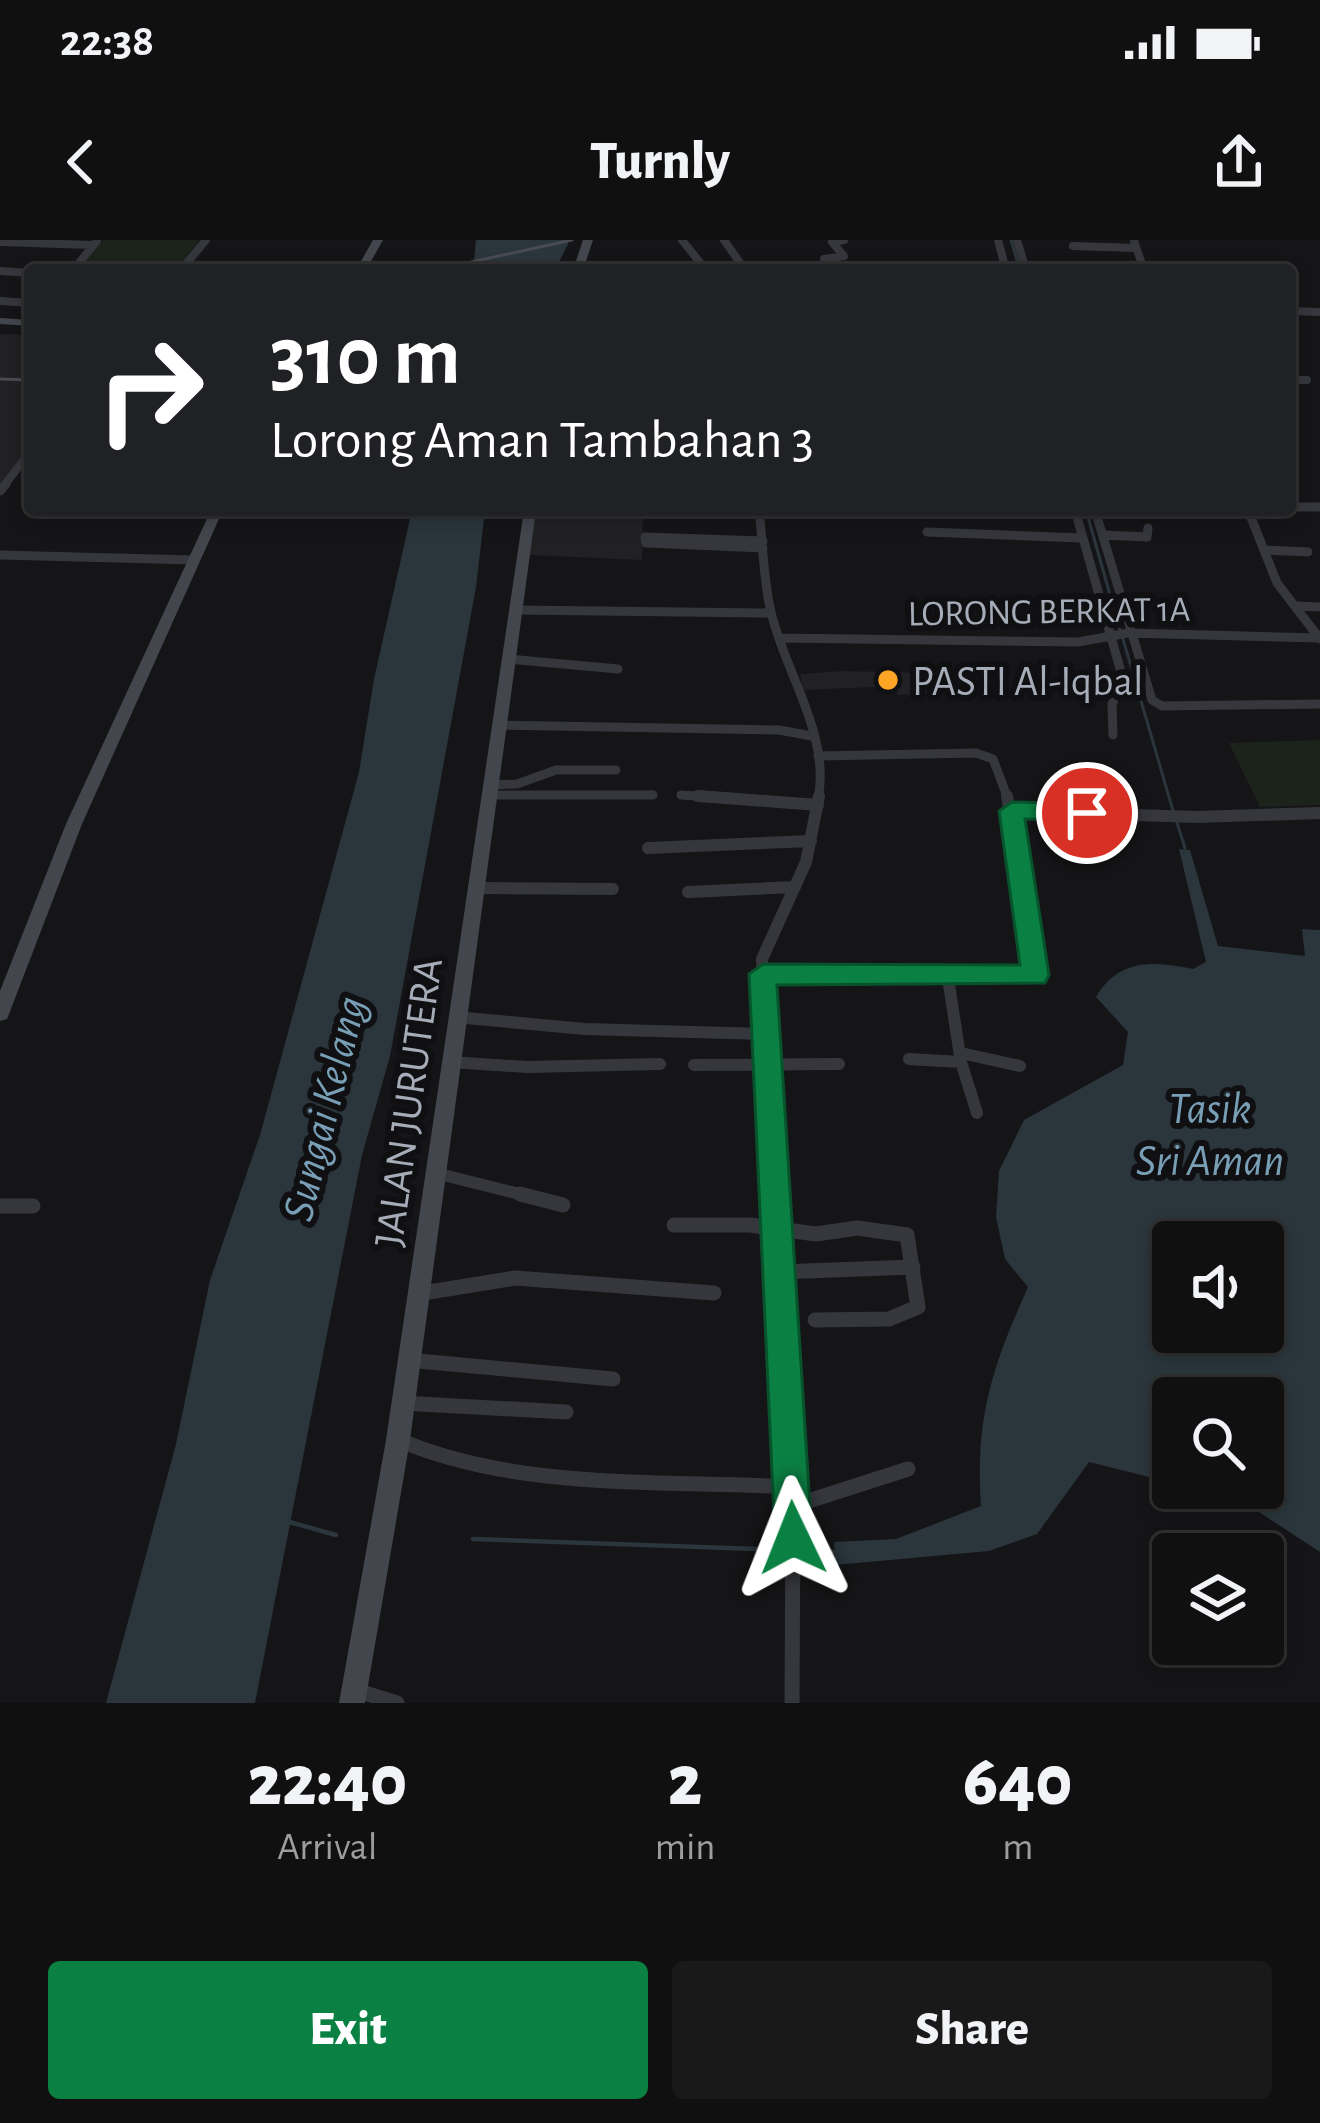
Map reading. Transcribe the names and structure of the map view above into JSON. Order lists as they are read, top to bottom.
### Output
{
  "streets": {
    "street": ["LORONG BERKAT 1A", "JALAN JURUTERA"]
  },
  "water": ["Tasik Sri Aman", "Sungai Kelang"],
  "places": ["PASTI Al-Iqbal"],
  "page": {
    "status": "22:38",
    "header": "Turnly",
    "turn": ["310 m", "Lorong Aman Tambahan 3"],
    "eta": [
      "22:40",
      "Arrival",
      "2",
      "min",
      "640",
      "m"
    ],
    "buttons": ["Exit", "Share"]
  }
}
